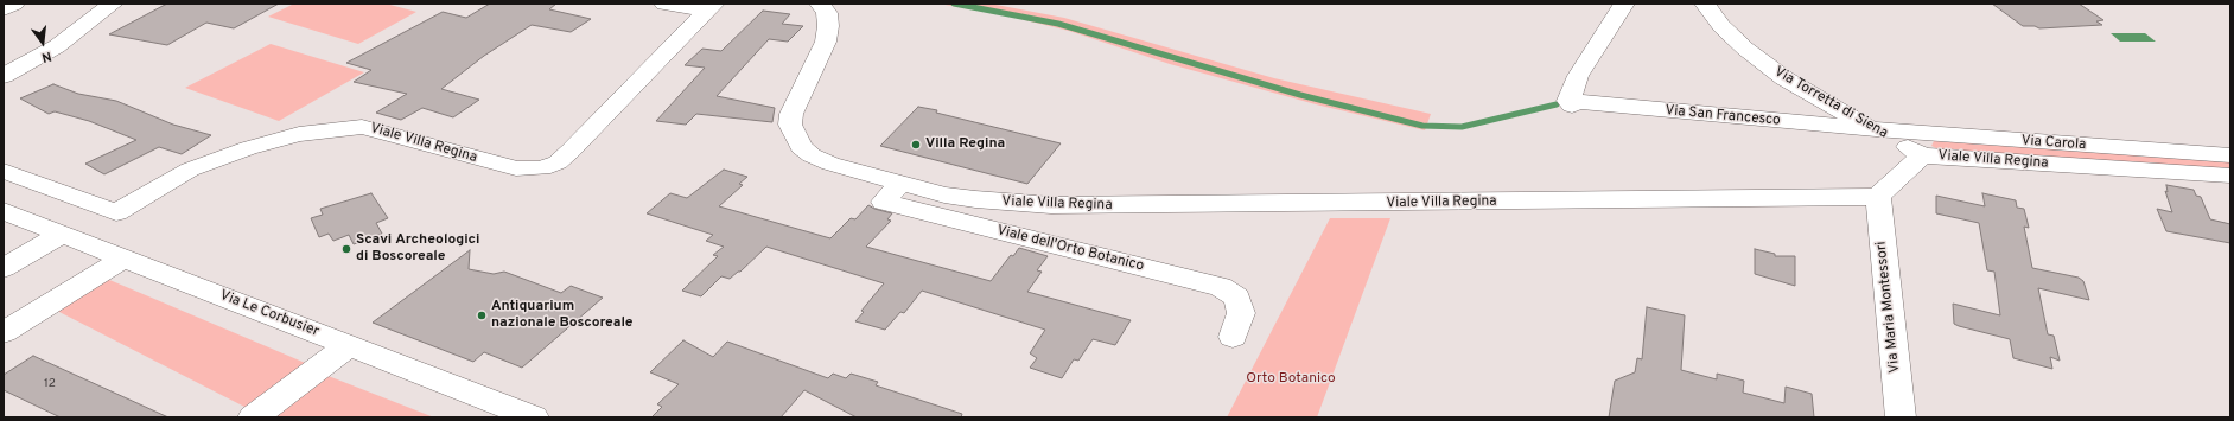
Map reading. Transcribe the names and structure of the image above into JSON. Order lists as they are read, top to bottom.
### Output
{
  "streets": {
    "street": [
      "Via Torretta di Siena",
      "Via San Francesco",
      "Viale Villa Regina",
      "Via Carola",
      "Viale dell'Orto Botanico",
      "Via Maria Montessori",
      "Via Le Corbusier"
    ]
  },
  "crossings": [
    ["Via Torretta di Siena", "Via San Francesco"],
    ["Via Torretta di Siena", "Viale Villa Regina"],
    ["Via Torretta di Siena", "Via Carola"],
    ["Via San Francesco", "Via Carola"],
    ["Viale Villa Regina", "Viale dell'Orto Botanico"],
    ["Viale Villa Regina", "Via Maria Montessori"]
  ],
  "parks": ["Orto Botanico"],
  "places": ["Villa Regina", "Scavi Archeologici di Boscoreale", "Antiquarium nazionale Boscoreale"],
  "house_numbers": ["12"],
  "north": "bottom"
}
